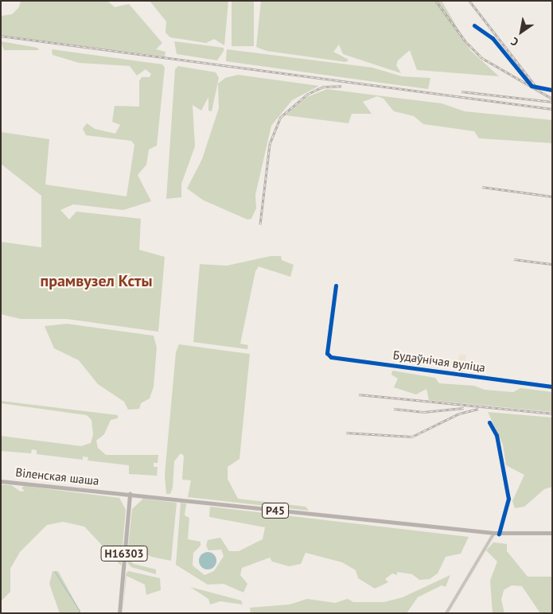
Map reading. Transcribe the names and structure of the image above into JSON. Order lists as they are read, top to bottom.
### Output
{
  "streets": {
    "main road": ["Віленская шаша", "Р45", "Н16303"],
    "street": ["Будаўнічая вуліца"]
  },
  "crossings": [
    ["Віленская шаша", "Р45"],
    ["Віленская шаша", "Н16303"],
    ["Р45", "Н16303"]
  ],
  "districts": ["прамвузел Ксты"],
  "north": "bottom left"
}
